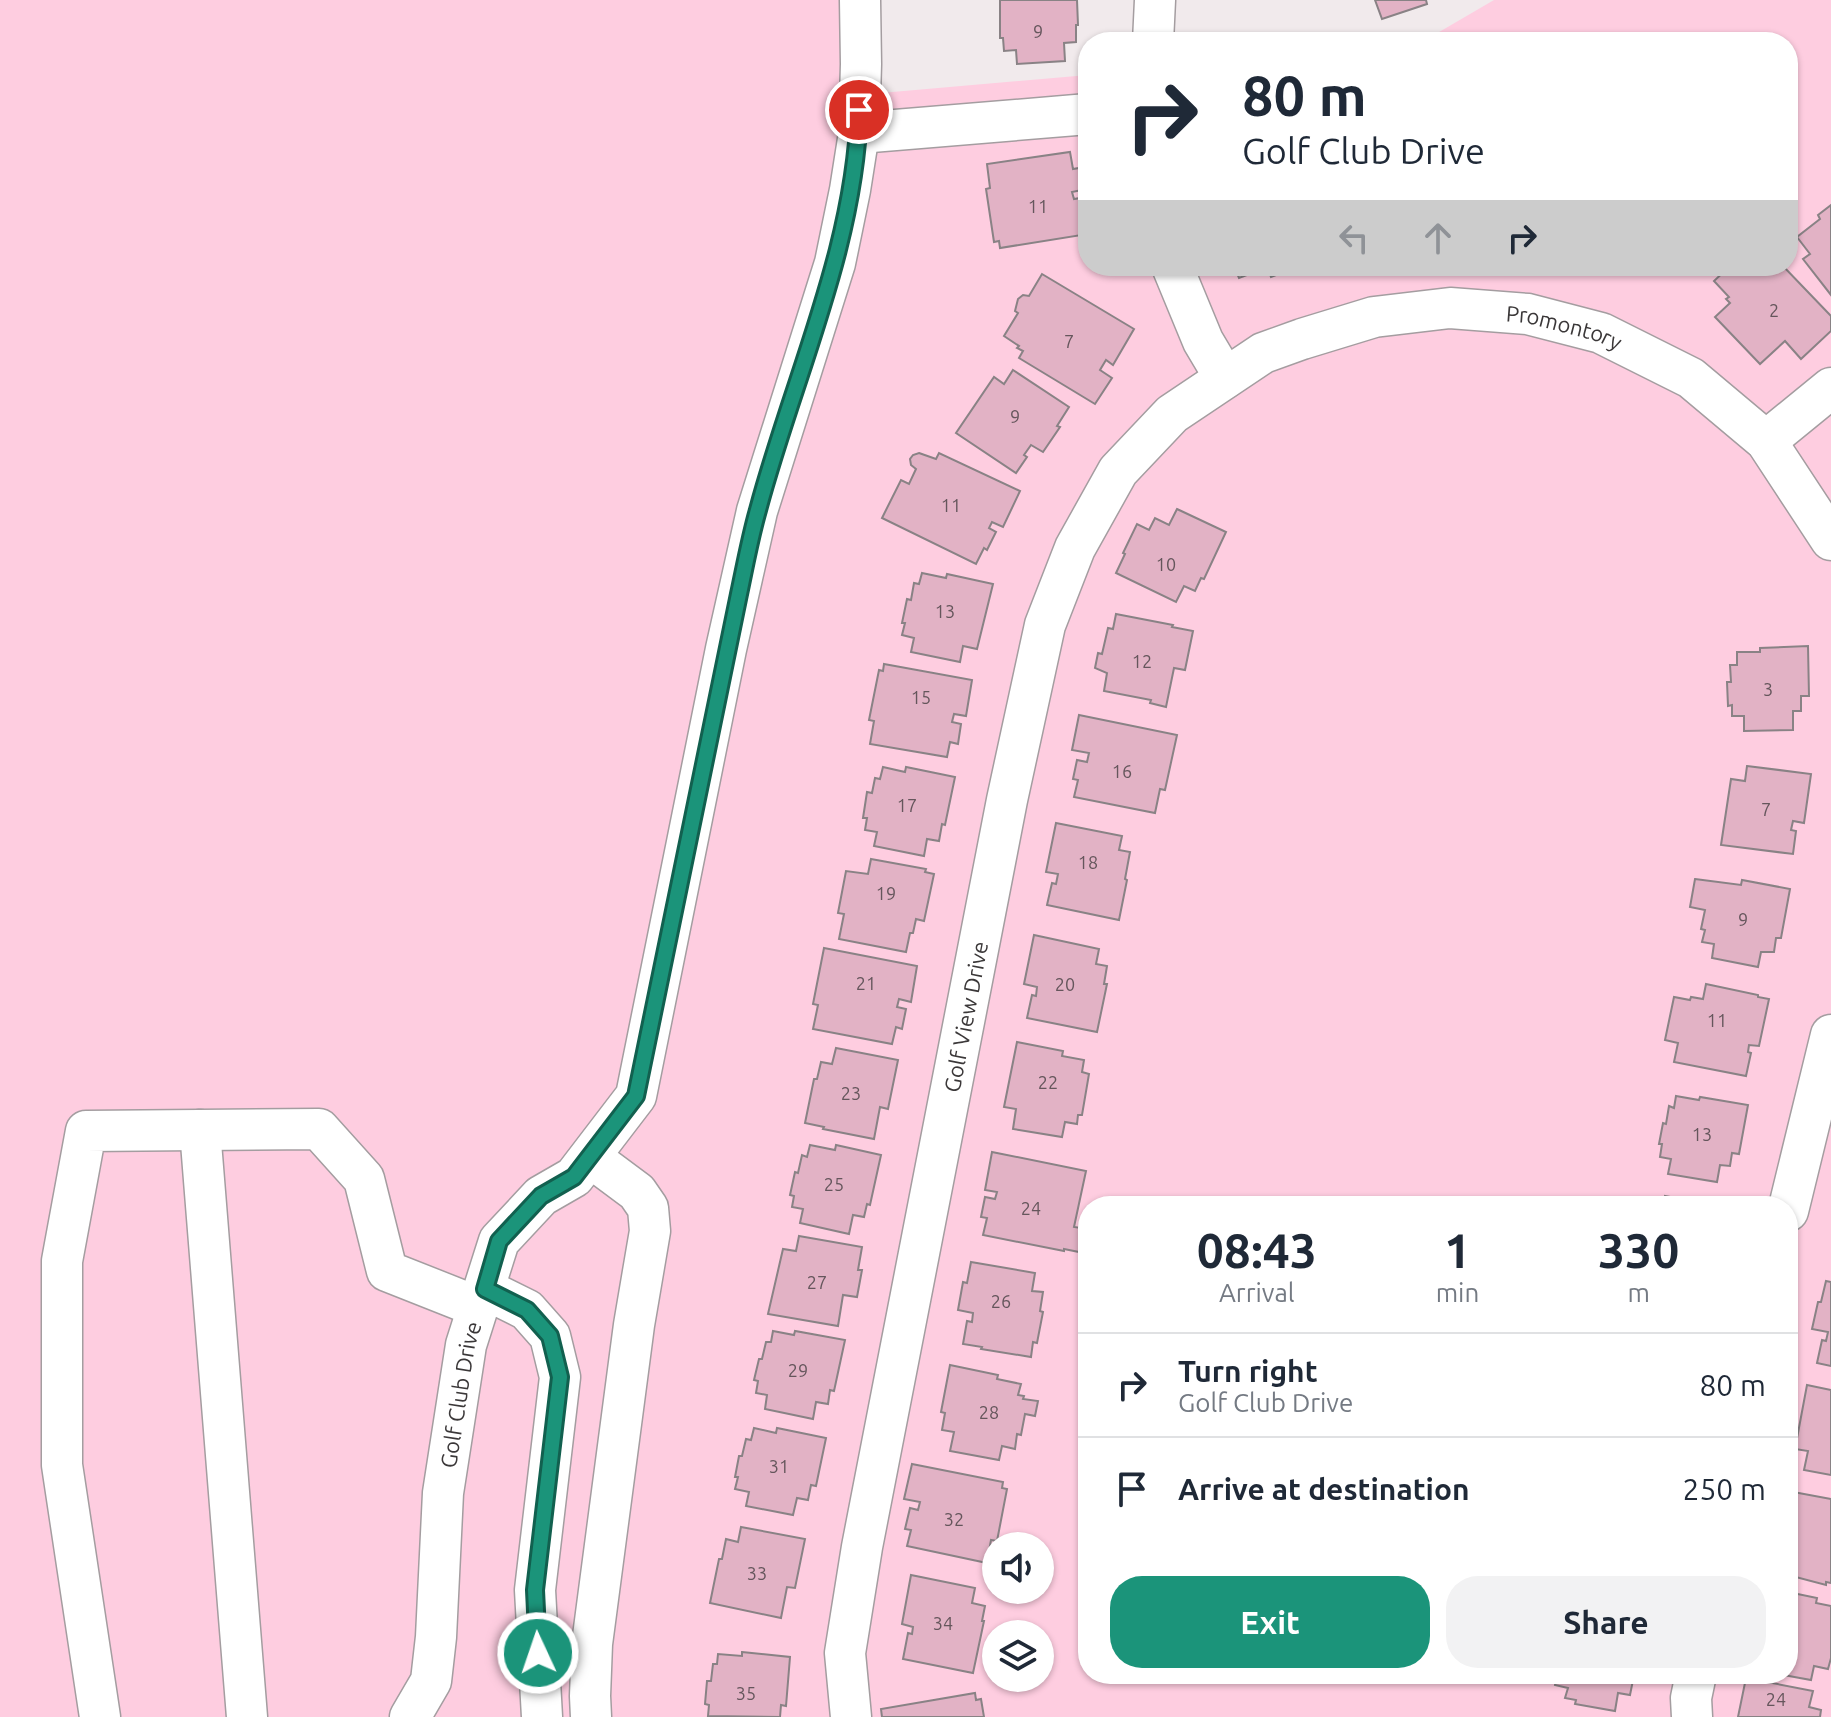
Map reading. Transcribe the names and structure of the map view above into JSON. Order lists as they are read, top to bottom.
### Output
{
  "streets": {
    "street": ["Promontory", "Golf View Drive", "Golf Club Drive"]
  },
  "crossings": [
    ["Promontory", "Golf View Drive"]
  ],
  "house_numbers": [
    "9",
    "11",
    "2",
    "7",
    "9",
    "11",
    "10",
    "13",
    "12",
    "3",
    "15",
    "16",
    "17",
    "7",
    "18",
    "19",
    "9",
    "21",
    "20",
    "11",
    "22",
    "23",
    "13",
    "25",
    "24",
    "27",
    "26",
    "29",
    "28",
    "31",
    "32",
    "33",
    "34",
    "35",
    "24"
  ],
  "page": {
    "turn": ["80 m", "Golf Club Drive"],
    "eta": [
      "08:43",
      "Arrival",
      "1",
      "min",
      "330",
      "m"
    ],
    "list": [
      {
        "name": "Turn right",
        "note": "Golf Club Drive",
        "value": "80 m"
      },
      {
        "name": "Arrive at destination",
        "value": "250 m"
      }
    ],
    "buttons": ["Exit", "Share"]
  }
}
